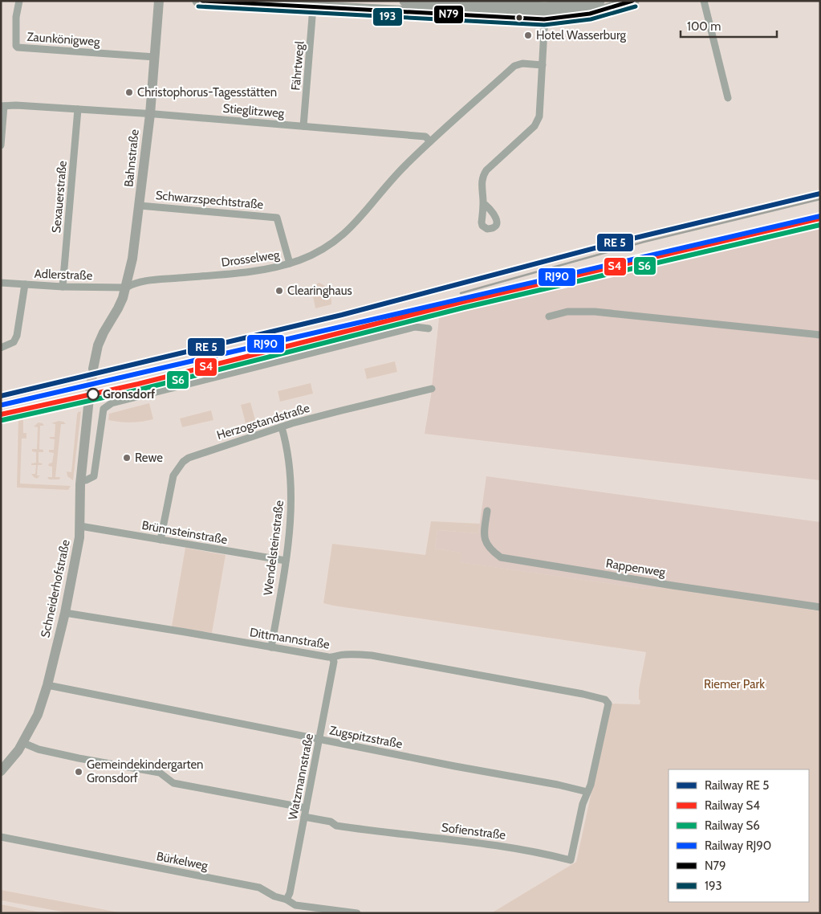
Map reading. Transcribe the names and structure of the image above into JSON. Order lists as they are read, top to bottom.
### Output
{
  "streets": {
    "street": [
      "Zaunkönigweg",
      "Fährtwegl",
      "Stieglitzweg",
      "Bahnstraße",
      "Sexauerstraße",
      "Schwarzspechtstraße",
      "Drosselweg",
      "Adlerstraße",
      "Herzogstandstraße",
      "Brünnsteinstraße",
      "Wendelsteinstraße",
      "Rappenweg",
      "Schneiderhofstraße",
      "Dittmannstraße",
      "Zugspitzstraße",
      "Watzmannstraße",
      "Sofienstraße",
      "Bürkelweg"
    ]
  },
  "crossings": [
    ["Zaunkönigweg", "Bahnstraße"],
    ["Fährtwegl", "Stieglitzweg"],
    ["Stieglitzweg", "Bahnstraße"],
    ["Stieglitzweg", "Sexauerstraße"],
    ["Stieglitzweg", "Drosselweg"],
    ["Bahnstraße", "Schwarzspechtstraße"],
    ["Bahnstraße", "Drosselweg"],
    ["Bahnstraße", "Adlerstraße"],
    ["Sexauerstraße", "Adlerstraße"],
    ["Schwarzspechtstraße", "Drosselweg"],
    ["Drosselweg", "Adlerstraße"],
    ["Herzogstandstraße", "Brünnsteinstraße"],
    ["Herzogstandstraße", "Wendelsteinstraße"],
    ["Brünnsteinstraße", "Wendelsteinstraße"],
    ["Brünnsteinstraße", "Schneiderhofstraße"],
    ["Wendelsteinstraße", "Dittmannstraße"],
    ["Schneiderhofstraße", "Dittmannstraße"],
    ["Schneiderhofstraße", "Zugspitzstraße"],
    ["Dittmannstraße", "Zugspitzstraße"],
    ["Dittmannstraße", "Watzmannstraße"],
    ["Dittmannstraße", "Sofienstraße"],
    ["Zugspitzstraße", "Watzmannstraße"],
    ["Zugspitzstraße", "Sofienstraße"],
    ["Watzmannstraße", "Sofienstraße"],
    ["Watzmannstraße", "Bürkelweg"]
  ],
  "parks": ["Riemer Park"],
  "places": [
    "Hotel Wasserburg",
    "Christophorus-Tagesstätten",
    "Clearinghaus",
    "Gronsdorf",
    "Rewe",
    "Gemeindekindergarten Gronsdorf"
  ],
  "lines": [
    "transit line N79",
    "transit line 193",
    "rail line RJ90",
    "rail line S4",
    "rail line S6"
  ],
  "legend": [
    "Railway RE 5",
    "Railway S4",
    "Railway S6",
    "Railway RJ90",
    "N79",
    "193"
  ],
  "scale_bar": "100 m"
}
